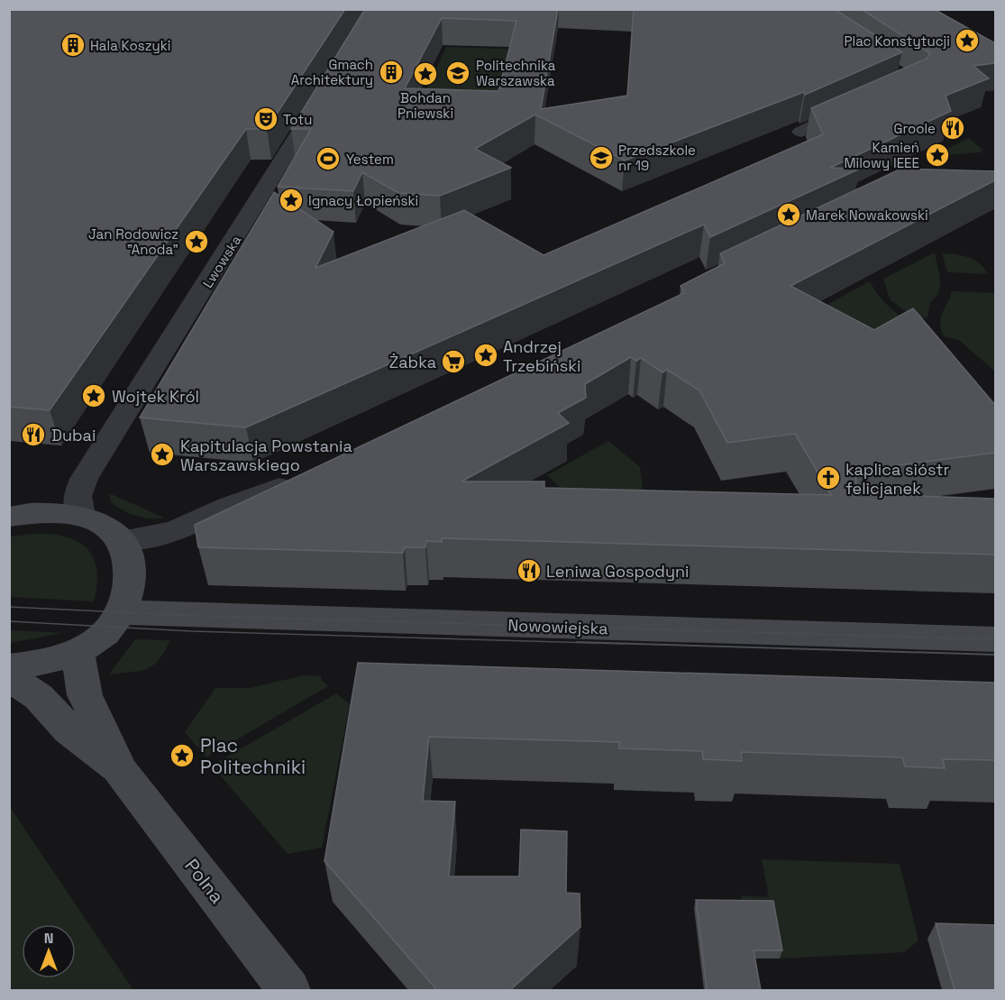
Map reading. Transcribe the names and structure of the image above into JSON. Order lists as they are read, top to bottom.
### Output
{
  "streets": {
    "street": ["Lwowska", "Nowowiejska", "Polna"]
  },
  "places": {
    "place": [
      "Plac Konstytucji",
      "Bohdan Pniewski",
      "Kamień Milowy IEEE",
      "Ignacy Łopieński",
      "Marek Nowakowski",
      "Jan Rodowicz \"Anoda\"",
      "Andrzej Trzebiński",
      "Wojtek Król",
      "Kapitulacja Powstania Warszawskiego",
      "Plac Politechniki"
    ],
    "building": ["Hala Koszyki", "Gmach Architektury"],
    "school or university": ["Politechnika Warszawska", "Przedszkole nr 19"],
    "theatre": ["Totu"],
    "restaurant": ["Groole", "Dubai", "Leniwa Gospodyni"],
    "sports": ["Yestem"],
    "supermarket": ["Żabka"],
    "church": ["kaplica sióstr felicjanek"]
  },
  "north": "top"
}
